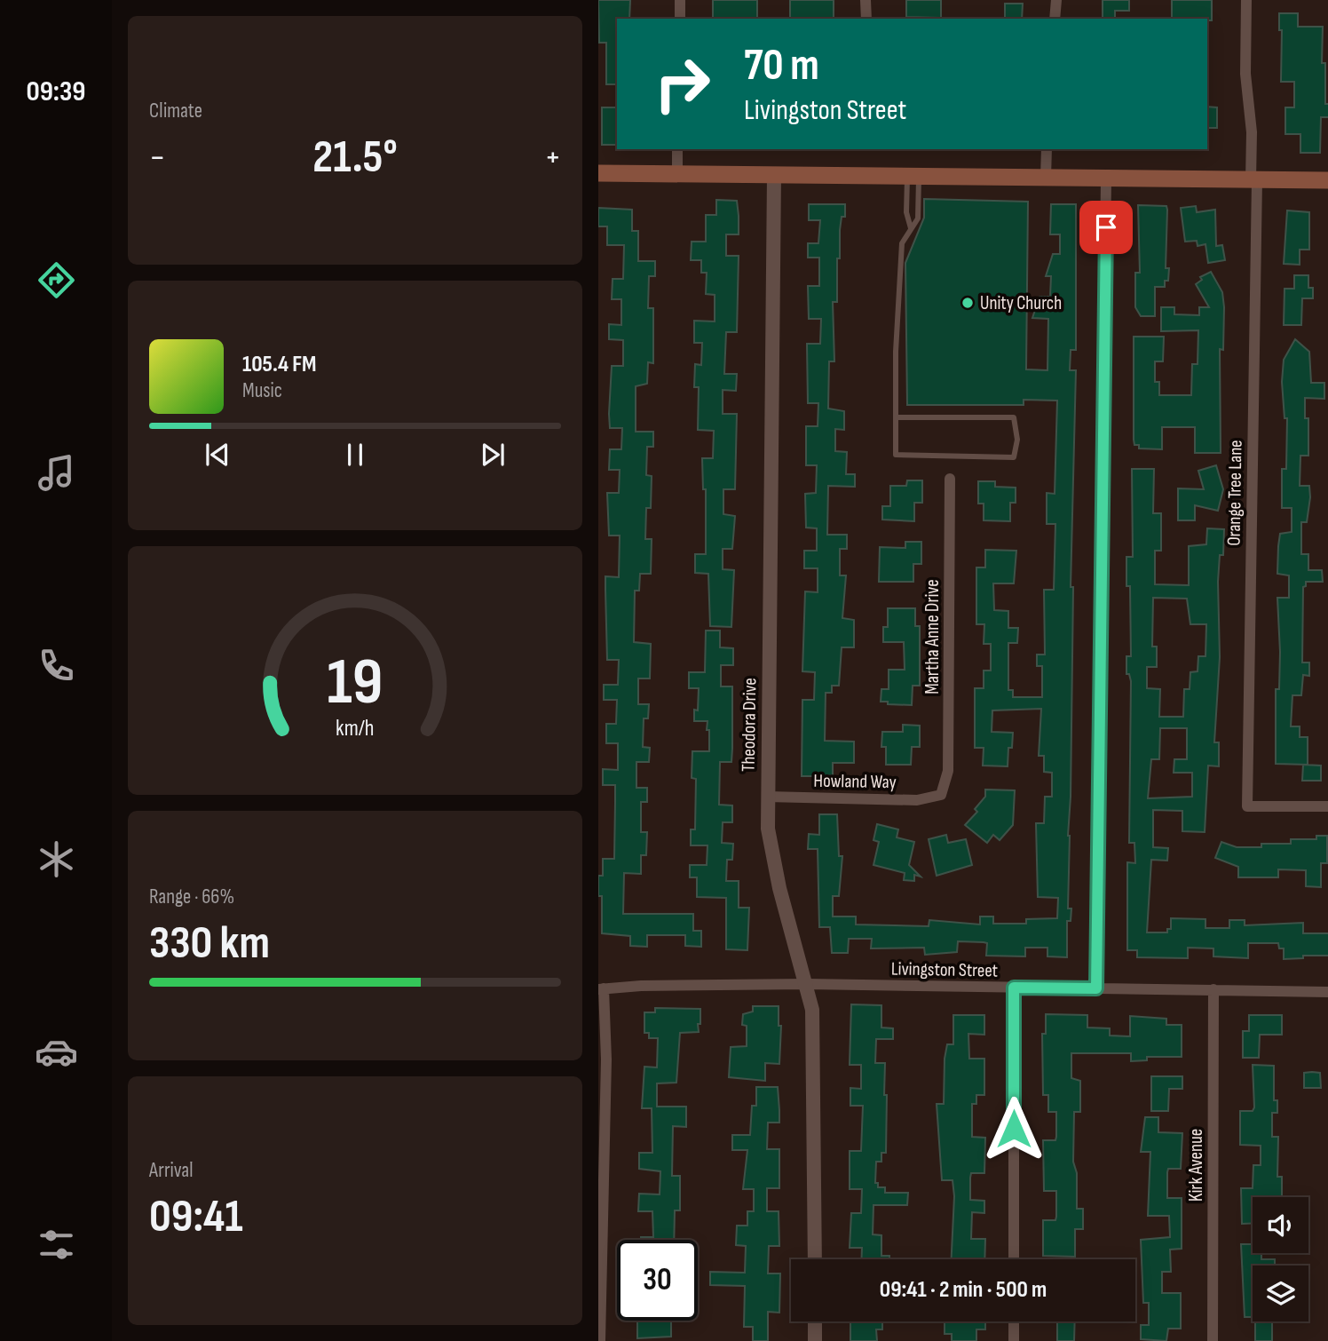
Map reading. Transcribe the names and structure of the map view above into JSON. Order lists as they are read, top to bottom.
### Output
{
  "streets": {
    "street": [
      "Orange Tree Lane",
      "Martha Anne Drive",
      "Theodora Drive",
      "Howland Way",
      "Livingston Street",
      "Kirk Avenue"
    ]
  },
  "crossings": [
    ["Martha Anne Drive", "Howland Way"],
    ["Theodora Drive", "Howland Way"],
    ["Theodora Drive", "Livingston Street"],
    ["Livingston Street", "Kirk Avenue"]
  ],
  "places": ["Unity Church"],
  "page": {
    "tabs": "09:39",
    "tile": [
      "Climate",
      ["Range · 66%", "330 km"],
      ["Arrival", "09:41"]
    ],
    "turn": ["70 m", "Livingston Street"],
    "heat": ["−", "21.5°", "+"],
    "song": ["105.4 FM", "Music"],
    "limit": "30",
    "trip": "09:41 · 2 min · 500 m",
    "gauge": ["19", "km/h"]
  }
}
